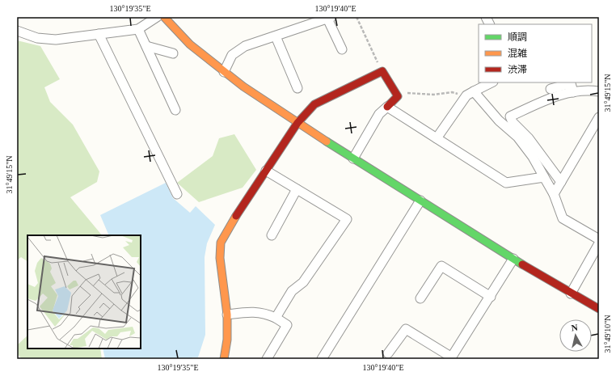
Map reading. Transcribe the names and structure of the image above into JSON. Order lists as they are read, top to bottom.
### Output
{
  "legend": ["順調", "混雑", "渋滞"],
  "north": "top",
  "coordinates": [
    "130°19'35\"E",
    "130°19'40\"E",
    "31°49'15\"N",
    "31°49'10\"N"
  ]
}
